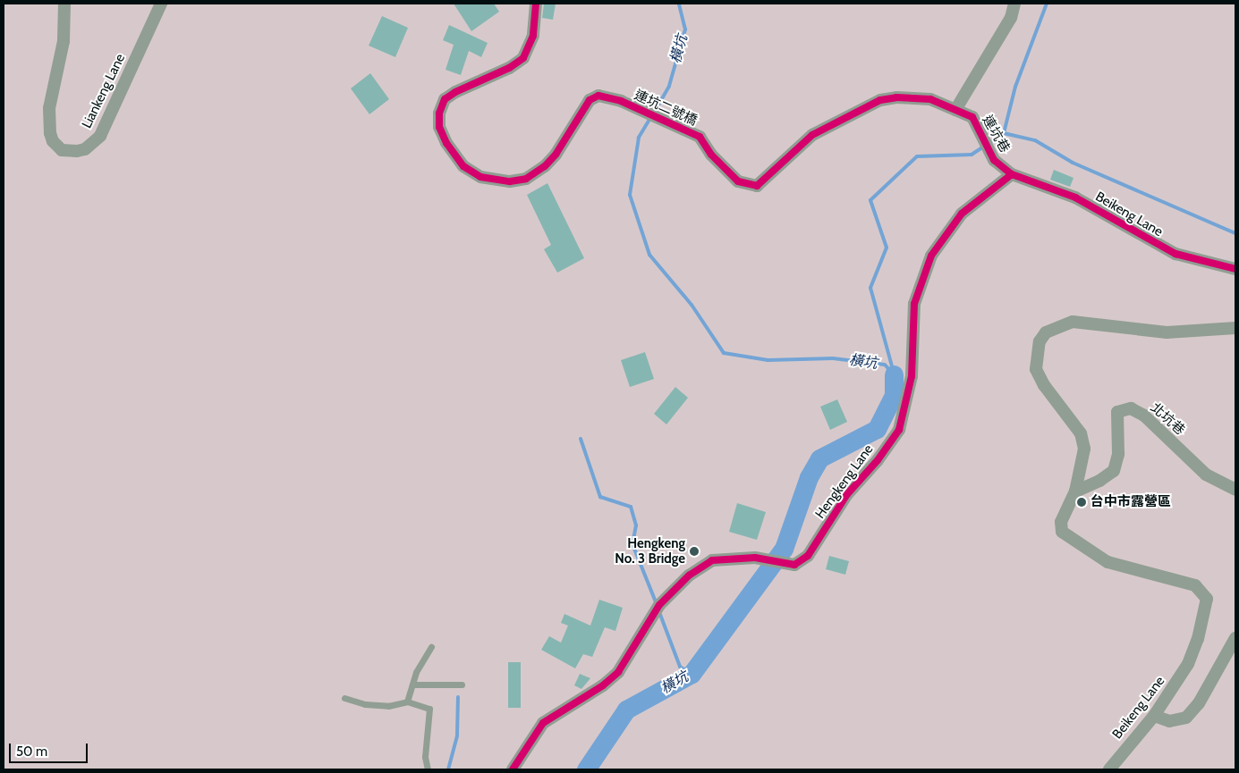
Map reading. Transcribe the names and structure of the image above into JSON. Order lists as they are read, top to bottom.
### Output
{
  "streets": {
    "street": [
      "Liankeng Lane",
      "連坑二號橋",
      "連坑巷",
      "Beikeng Lane",
      "北坑巷",
      "Hengkeng Lane"
    ]
  },
  "crossings": [
    ["連坑二號橋", "連坑巷"],
    ["連坑巷", "Beikeng Lane"],
    ["連坑巷", "Hengkeng Lane"],
    ["Beikeng Lane", "北坑巷"],
    ["Beikeng Lane", "Hengkeng Lane"]
  ],
  "water": ["橫坑"],
  "places": ["台中市露營區", "Hengkeng No. 3 Bridge"],
  "scale_bar": "50 m"
}
